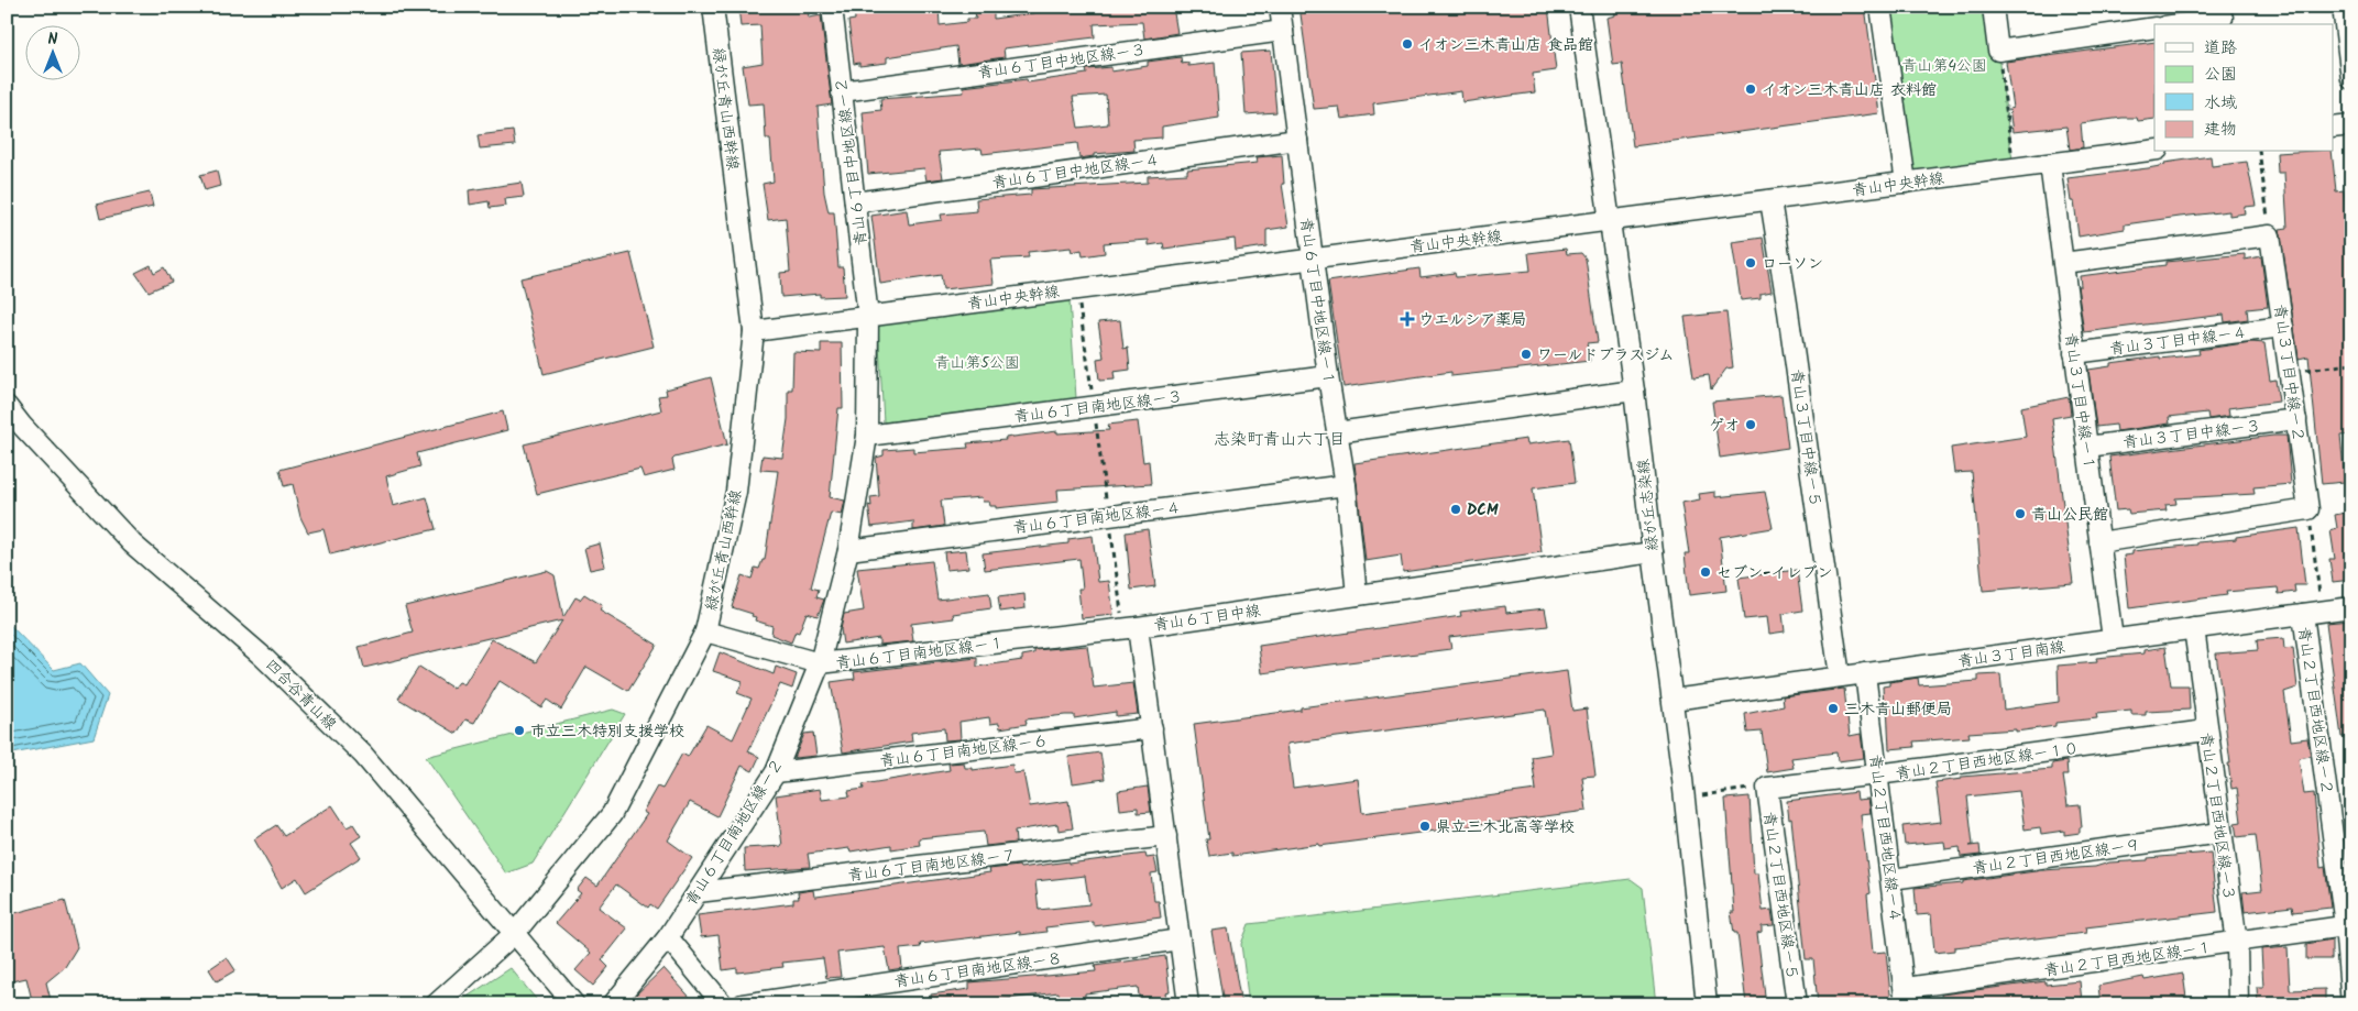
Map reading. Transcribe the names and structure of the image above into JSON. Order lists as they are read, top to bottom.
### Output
{
  "streets": {
    "street": [
      "青山６丁目中地区線ー３",
      "緑が丘青山西幹線",
      "青山６丁目中地区線ー２",
      "青山６丁目中地区線ー４",
      "青山中央幹線",
      "青山６丁目中地区線ー１",
      "青山３丁目中線ー４",
      "青山３丁目中線ー２",
      "青山３丁目中線ー１",
      "青山６丁目南地区線ー３",
      "青山３丁目中線ー３",
      "青山３丁目中線ー５",
      "緑が丘志染線",
      "青山６丁目南地区線ー４",
      "青山６丁目中線",
      "青山６丁目南地区線ー１",
      "青山３丁目南線",
      "四合谷青山線",
      "青山２丁目西地区線ー２",
      "青山６丁目南地区線ー６",
      "青山２丁目西地区線ー１０",
      "青山２丁目西地区線ー３",
      "青山６丁目南地区線ー２",
      "青山２丁目西地区線ー４",
      "青山２丁目西地区線ー９",
      "青山６丁目南地区線ー７",
      "青山２丁目西地区線ー５",
      "青山２丁目西地区線ー１",
      "青山６丁目南地区線ー８"
    ]
  },
  "crossings": [
    ["青山６丁目中地区線ー３", "青山６丁目中地区線ー２"],
    ["青山６丁目中地区線ー３", "青山６丁目中地区線ー１"],
    ["緑が丘青山西幹線", "青山中央幹線"],
    ["緑が丘青山西幹線", "青山６丁目南地区線ー１"],
    ["緑が丘青山西幹線", "四合谷青山線"],
    ["青山６丁目中地区線ー２", "青山６丁目中地区線ー４"],
    ["青山６丁目中地区線ー２", "青山中央幹線"],
    ["青山６丁目中地区線ー２", "青山６丁目南地区線ー２"],
    ["青山６丁目中地区線ー４", "青山６丁目中地区線ー１"],
    ["青山中央幹線", "青山６丁目中地区線ー１"],
    ["青山中央幹線", "青山３丁目中線ー１"],
    ["青山中央幹線", "青山３丁目中線ー５"],
    ["青山中央幹線", "緑が丘志染線"],
    ["青山中央幹線", "青山６丁目南地区線ー２"],
    ["青山６丁目中地区線ー１", "青山６丁目南地区線ー３"],
    ["青山６丁目中地区線ー１", "青山６丁目南地区線ー４"],
    ["青山６丁目中地区線ー１", "青山６丁目中線"],
    ["青山３丁目中線ー４", "青山３丁目中線ー２"],
    ["青山３丁目中線ー４", "青山３丁目中線ー１"],
    ["青山３丁目中線ー２", "青山３丁目中線ー３"],
    ["青山３丁目中線ー１", "青山３丁目中線ー３"],
    ["青山３丁目中線ー１", "青山３丁目南線"],
    ["青山６丁目南地区線ー３", "青山６丁目南地区線ー２"],
    ["青山３丁目中線ー５", "青山３丁目南線"],
    ["緑が丘志染線", "青山６丁目中線"],
    ["緑が丘志染線", "青山３丁目南線"],
    ["青山６丁目南地区線ー４", "青山６丁目南地区線ー２"],
    ["青山６丁目中線", "青山６丁目南地区線ー１"],
    ["青山６丁目中線", "青山６丁目南地区線ー６"],
    ["青山６丁目中線", "青山６丁目南地区線ー７"],
    ["青山６丁目中線", "青山６丁目南地区線ー８"],
    ["青山６丁目南地区線ー１", "青山６丁目南地区線ー２"],
    ["青山３丁目南線", "青山２丁目西地区線ー２"],
    ["青山３丁目南線", "青山２丁目西地区線ー３"],
    ["青山３丁目南線", "青山２丁目西地区線ー４"],
    ["青山２丁目西地区線ー２", "青山２丁目西地区線ー１"],
    ["青山６丁目南地区線ー６", "青山６丁目南地区線ー２"],
    ["青山２丁目西地区線ー１０", "青山２丁目西地区線ー３"],
    ["青山２丁目西地区線ー１０", "青山２丁目西地区線ー４"],
    ["青山２丁目西地区線ー１０", "青山２丁目西地区線ー５"],
    ["青山２丁目西地区線ー３", "青山２丁目西地区線ー９"],
    ["青山２丁目西地区線ー３", "青山２丁目西地区線ー１"],
    ["青山６丁目南地区線ー２", "青山６丁目南地区線ー７"],
    ["青山２丁目西地区線ー４", "青山２丁目西地区線ー９"],
    ["青山２丁目西地区線ー４", "青山２丁目西地区線ー１"]
  ],
  "districts": ["志染町青山六丁目"],
  "parks": ["青山第4公園", "青山第5公園"],
  "places": {
    "other": [
      "イオン三木青山店 食品館",
      "イオン三木青山店 衣料館",
      "ローソン",
      "ワールドプラスジム",
      "ゲオ",
      "DCM",
      "青山公民館",
      "セブン-イレブン",
      "三木青山郵便局",
      "市立三木特別支援学校",
      "県立三木北高等学校"
    ],
    "health": ["ウエルシア薬局"]
  },
  "legend": [
    "道路",
    "公園",
    "水域",
    "建物"
  ],
  "north": "top"
}
